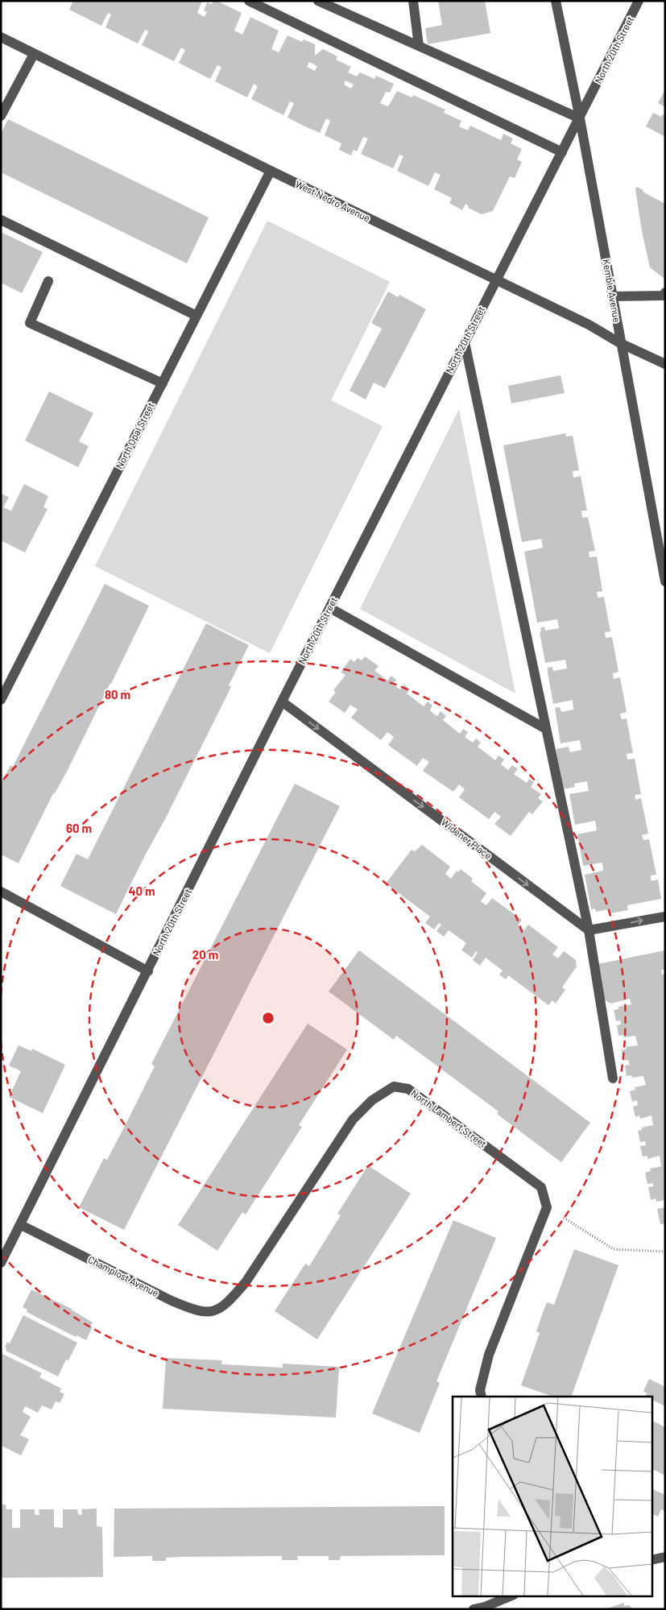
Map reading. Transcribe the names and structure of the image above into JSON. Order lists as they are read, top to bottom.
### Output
{
  "streets": {
    "street": [
      "North 20th Street",
      "West Nedro Avenue",
      "Kemble Avenue",
      "North Opal Street",
      "Widener Place",
      "North Lambert Street",
      "Champlost Avenue"
    ]
  },
  "crossings": [
    ["North 20th Street", "West Nedro Avenue"],
    ["North 20th Street", "Kemble Avenue"],
    ["North 20th Street", "Widener Place"],
    ["North 20th Street", "Champlost Avenue"],
    ["West Nedro Avenue", "Kemble Avenue"],
    ["West Nedro Avenue", "North Opal Street"],
    ["North Lambert Street", "Champlost Avenue"]
  ],
  "one_way": ["Widener Place"],
  "rings": [
    "80 m",
    "60 m",
    "40 m",
    "20 m"
  ]
}
